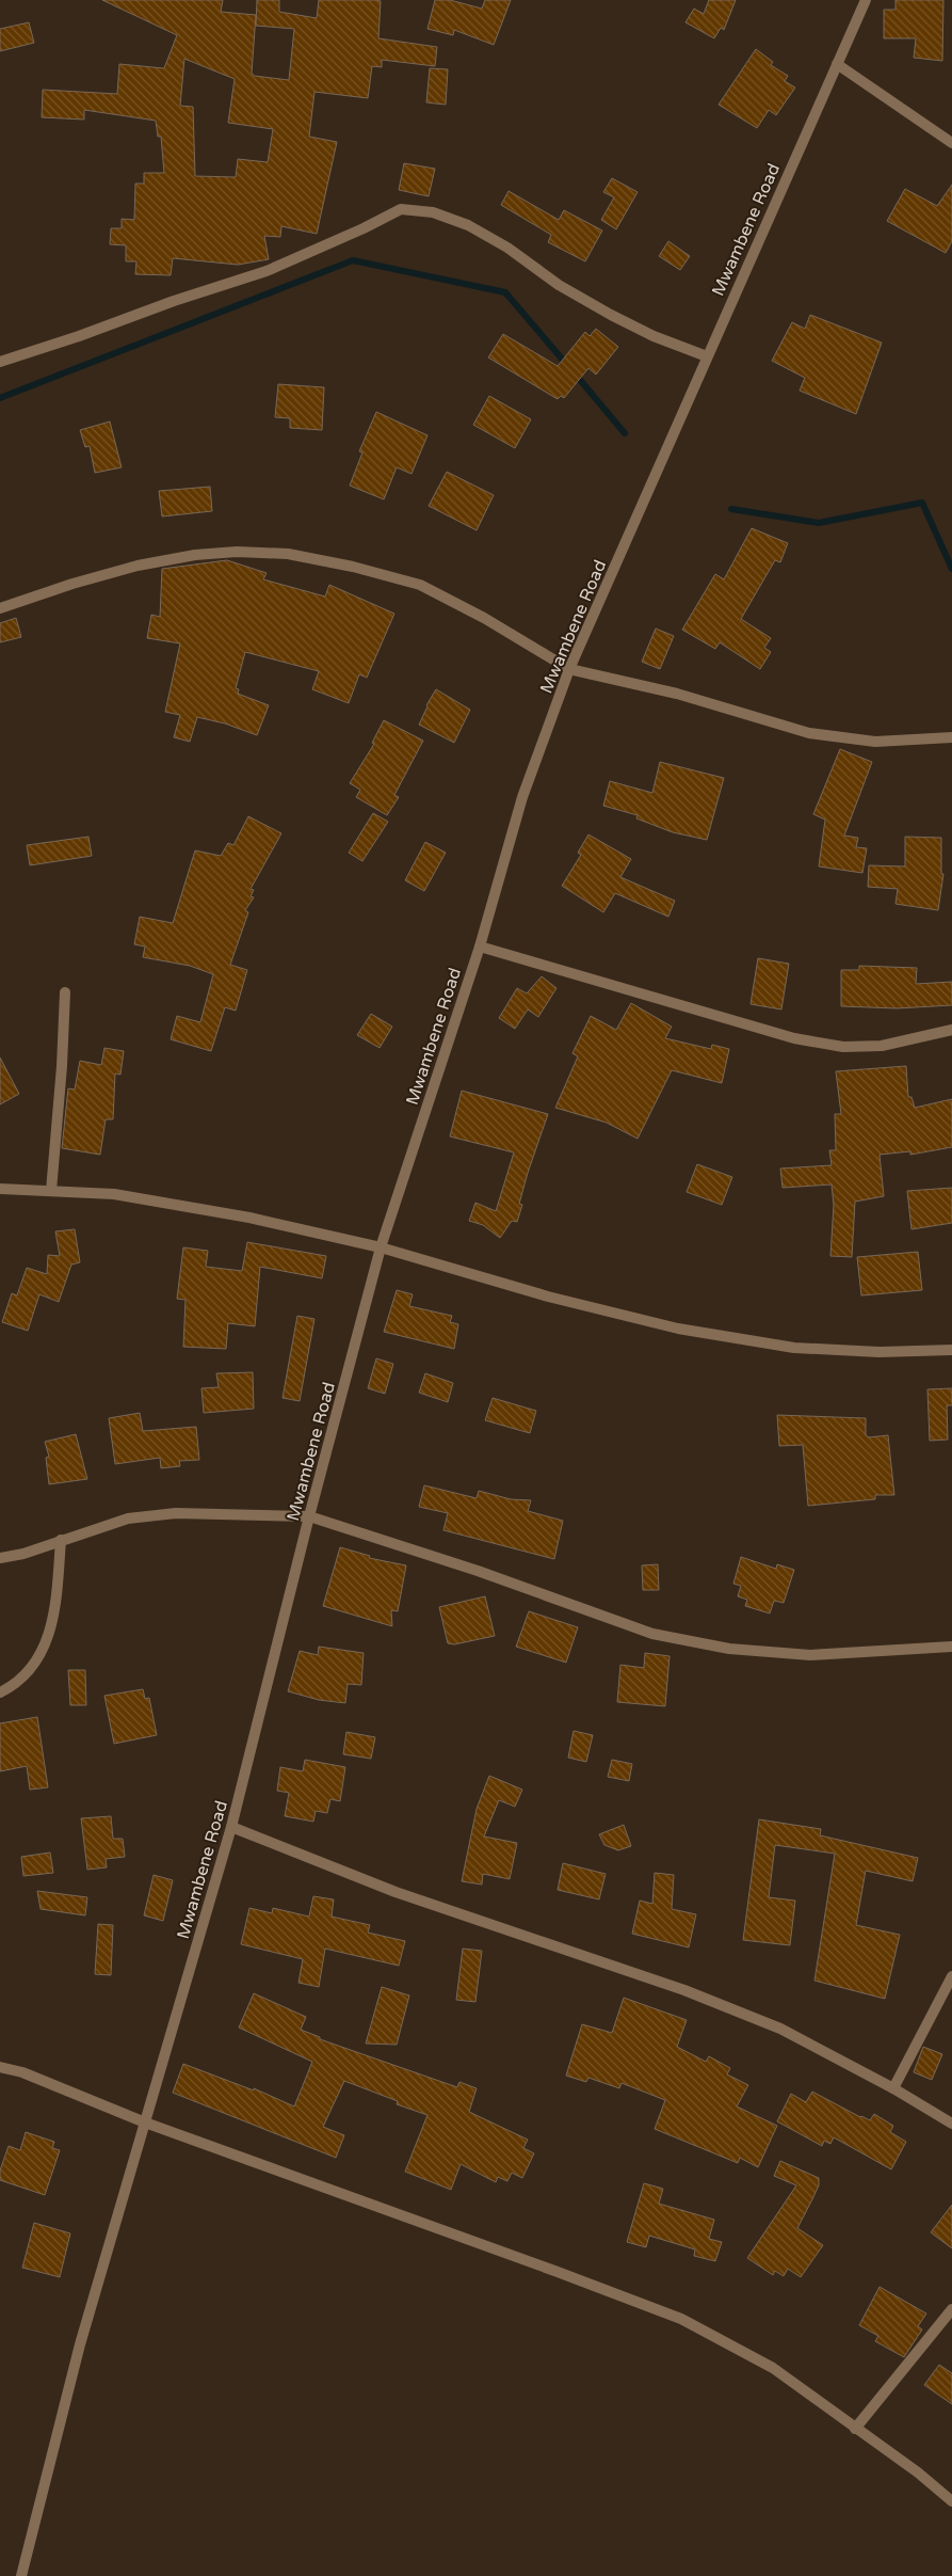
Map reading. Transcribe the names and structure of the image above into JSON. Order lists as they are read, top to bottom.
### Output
{
  "streets": {
    "street": ["Mwambene Road"]
  }
}
